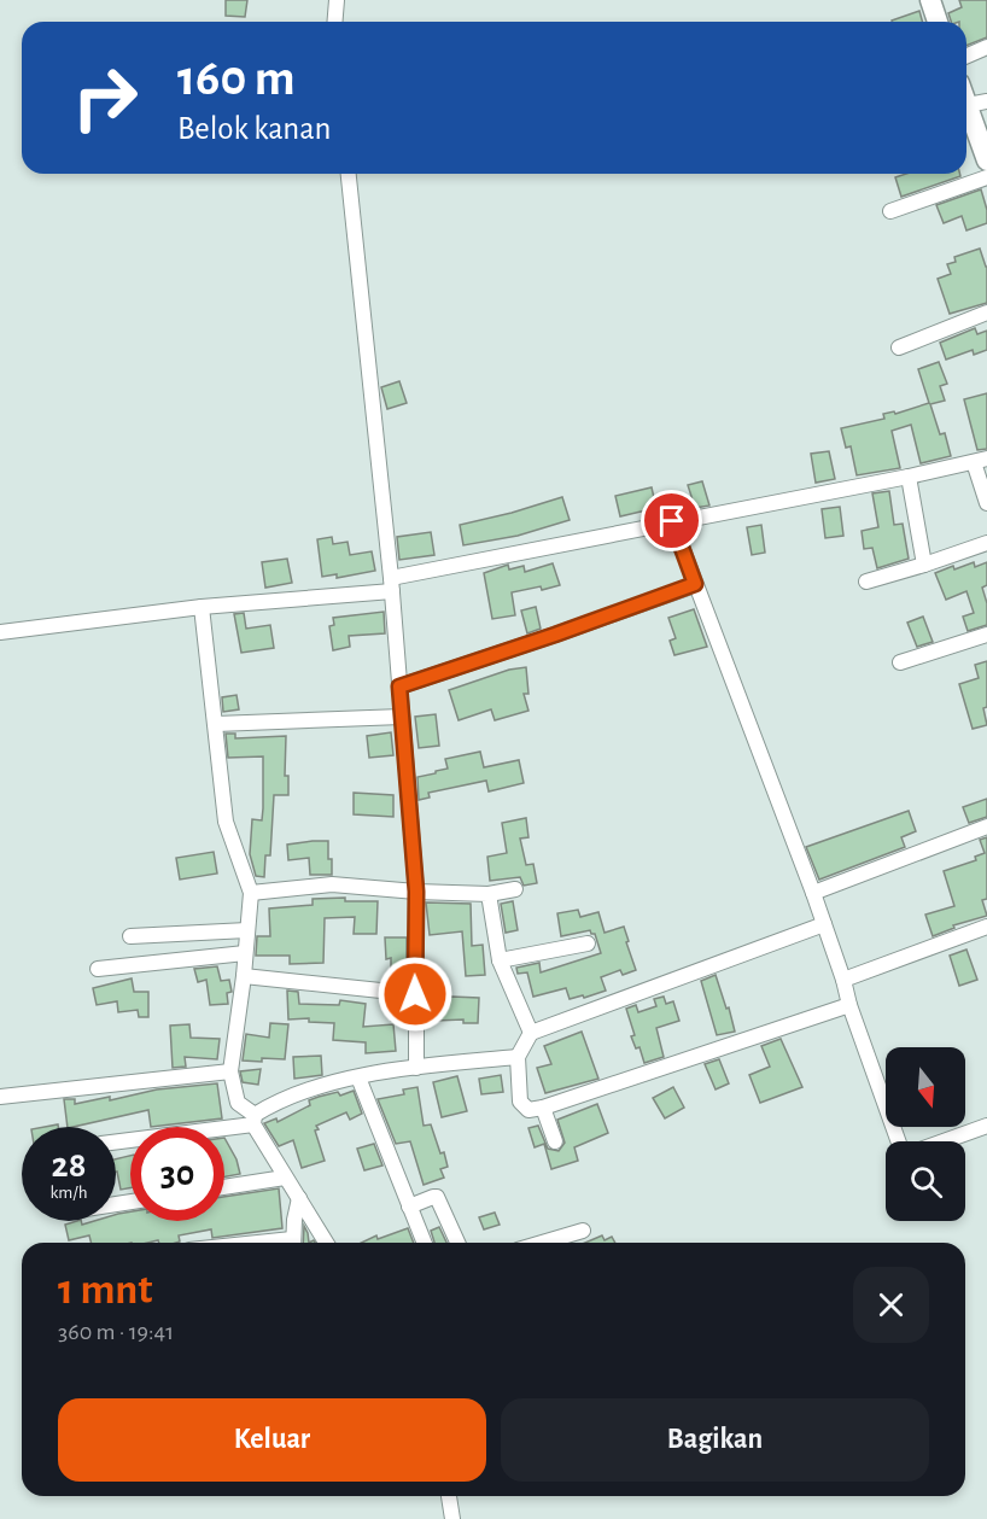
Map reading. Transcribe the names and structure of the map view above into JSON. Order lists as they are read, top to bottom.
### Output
{
  "north": "bottom",
  "page": {
    "turn": ["160 m", "Belok kanan"],
    "speed": "28 km/h",
    "limit": "30",
    "heading": ["1 mnt", "360 m · 19:41"],
    "buttons": ["Keluar", "Bagikan"]
  }
}
